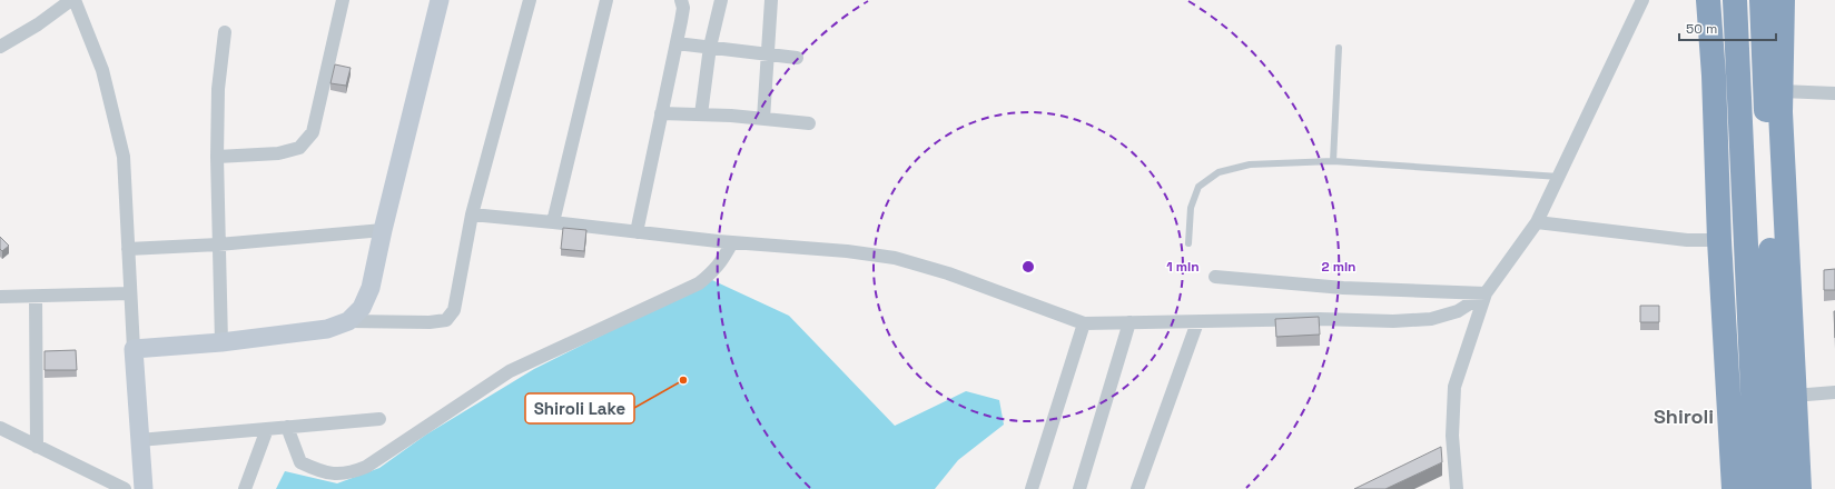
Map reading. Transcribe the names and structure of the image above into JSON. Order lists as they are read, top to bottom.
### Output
{
  "districts": ["Shiroli"],
  "places": ["Shiroli Lake"],
  "scale_bar": "50 m",
  "rings": ["1 min", "2 min"]
}
